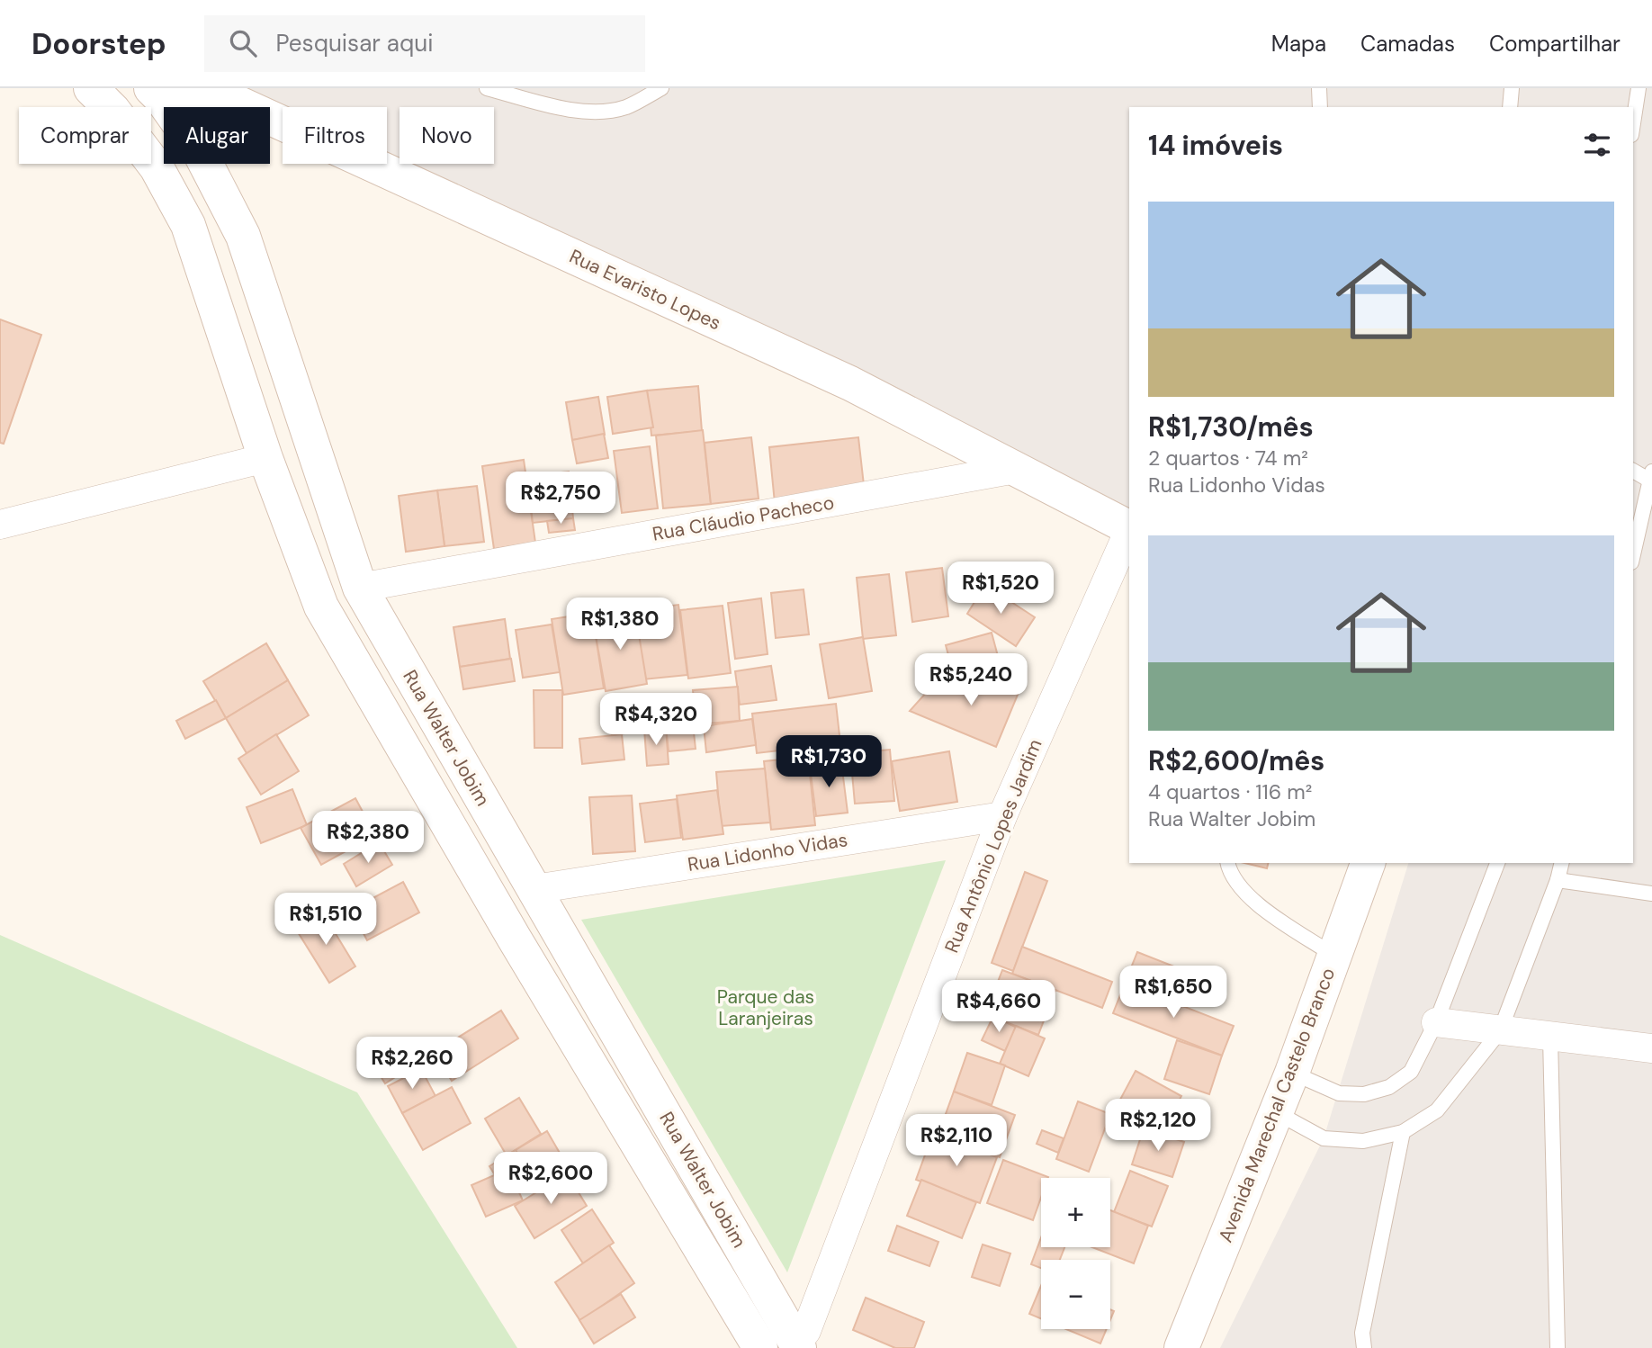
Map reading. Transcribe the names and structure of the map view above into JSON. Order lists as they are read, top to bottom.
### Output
{
  "streets": {
    "main road": ["Rua Evaristo Lopes", "Rua Walter Jobim", "Avenida Marechal Castelo Branco"],
    "street": ["Rua Cláudio Pacheco", "Rua Antônio Lopes Jardim", "Rua Lidonho Vidas"]
  },
  "crossings": [
    ["Rua Evaristo Lopes", "Rua Cláudio Pacheco"],
    ["Rua Evaristo Lopes", "Rua Walter Jobim"],
    ["Rua Cláudio Pacheco", "Rua Walter Jobim"],
    ["Rua Walter Jobim", "Rua Antônio Lopes Jardim"],
    ["Rua Walter Jobim", "Rua Lidonho Vidas"],
    ["Rua Antônio Lopes Jardim", "Rua Lidonho Vidas"]
  ],
  "parks": ["Parque das Laranjeiras"],
  "page": {
    "header": "Doorstep",
    "search": "Pesquisar aqui",
    "nav": ["Mapa", "Camadas", "Compartilhar"],
    "chip": [
      "Comprar",
      "Alugar",
      "Filtros",
      "Novo"
    ],
    "heading": "14 imóveis",
    "list": [
      {
        "name": "R$1,730/mês",
        "note": "2 quartos · 74 m² · Rua Lidonho Vidas"
      },
      {
        "name": "R$2,600/mês",
        "note": "4 quartos · 116 m² · Rua Walter Jobim"
      }
    ],
    "price": [
      "R$2,750",
      "R$1,520",
      "R$1,380",
      "R$5,240",
      "R$4,320",
      "R$1,730",
      "R$2,380",
      "R$1,510",
      "R$1,650",
      "R$4,660",
      "R$2,260",
      "R$2,120",
      "R$2,110",
      "R$2,600"
    ],
    "map_buttons": ["+", "−"]
  }
}
